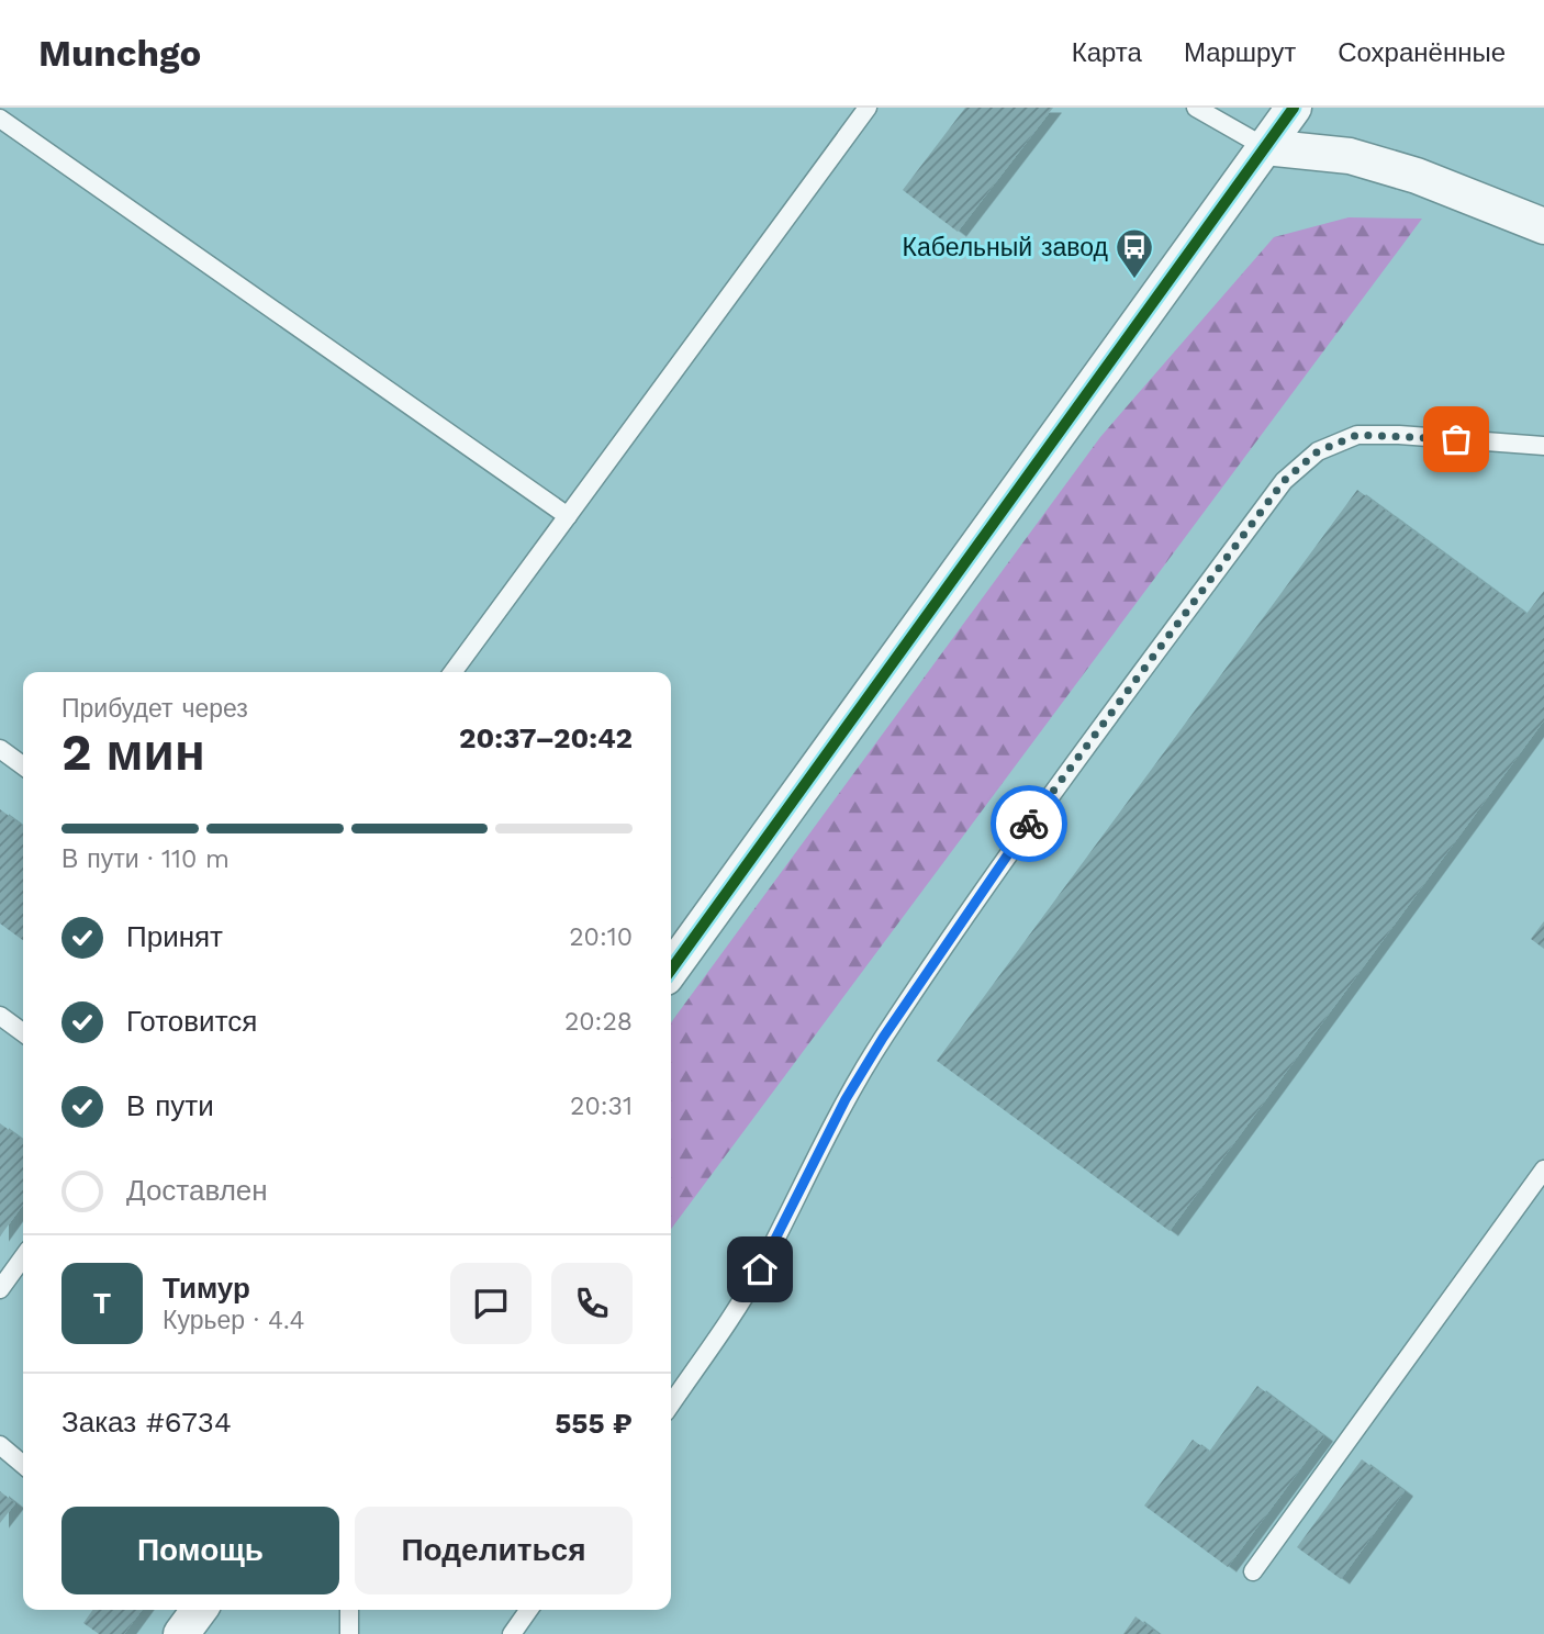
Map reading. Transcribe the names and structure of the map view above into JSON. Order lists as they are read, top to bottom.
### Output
{
  "places": {
    "bus stop": ["Кабельный завод"]
  },
  "page": {
    "header": "Munchgo",
    "nav": ["Карта", "Маршрут", "Сохранённые"],
    "heading": ["2 мин", "Прибудет через", "20:37–20:42"],
    "panel": [
      "Тимур",
      "Курьер · 4.4",
      "Заказ #6734",
      "555 ₽"
    ],
    "bar": "В пути · 110 m",
    "list": [
      ["Принят", "20:10"],
      ["Готовится", "20:28"],
      ["В пути", "20:31"],
      "Доставлен"
    ],
    "round": "Т",
    "buttons": ["Помощь", "Поделиться"]
  }
}
